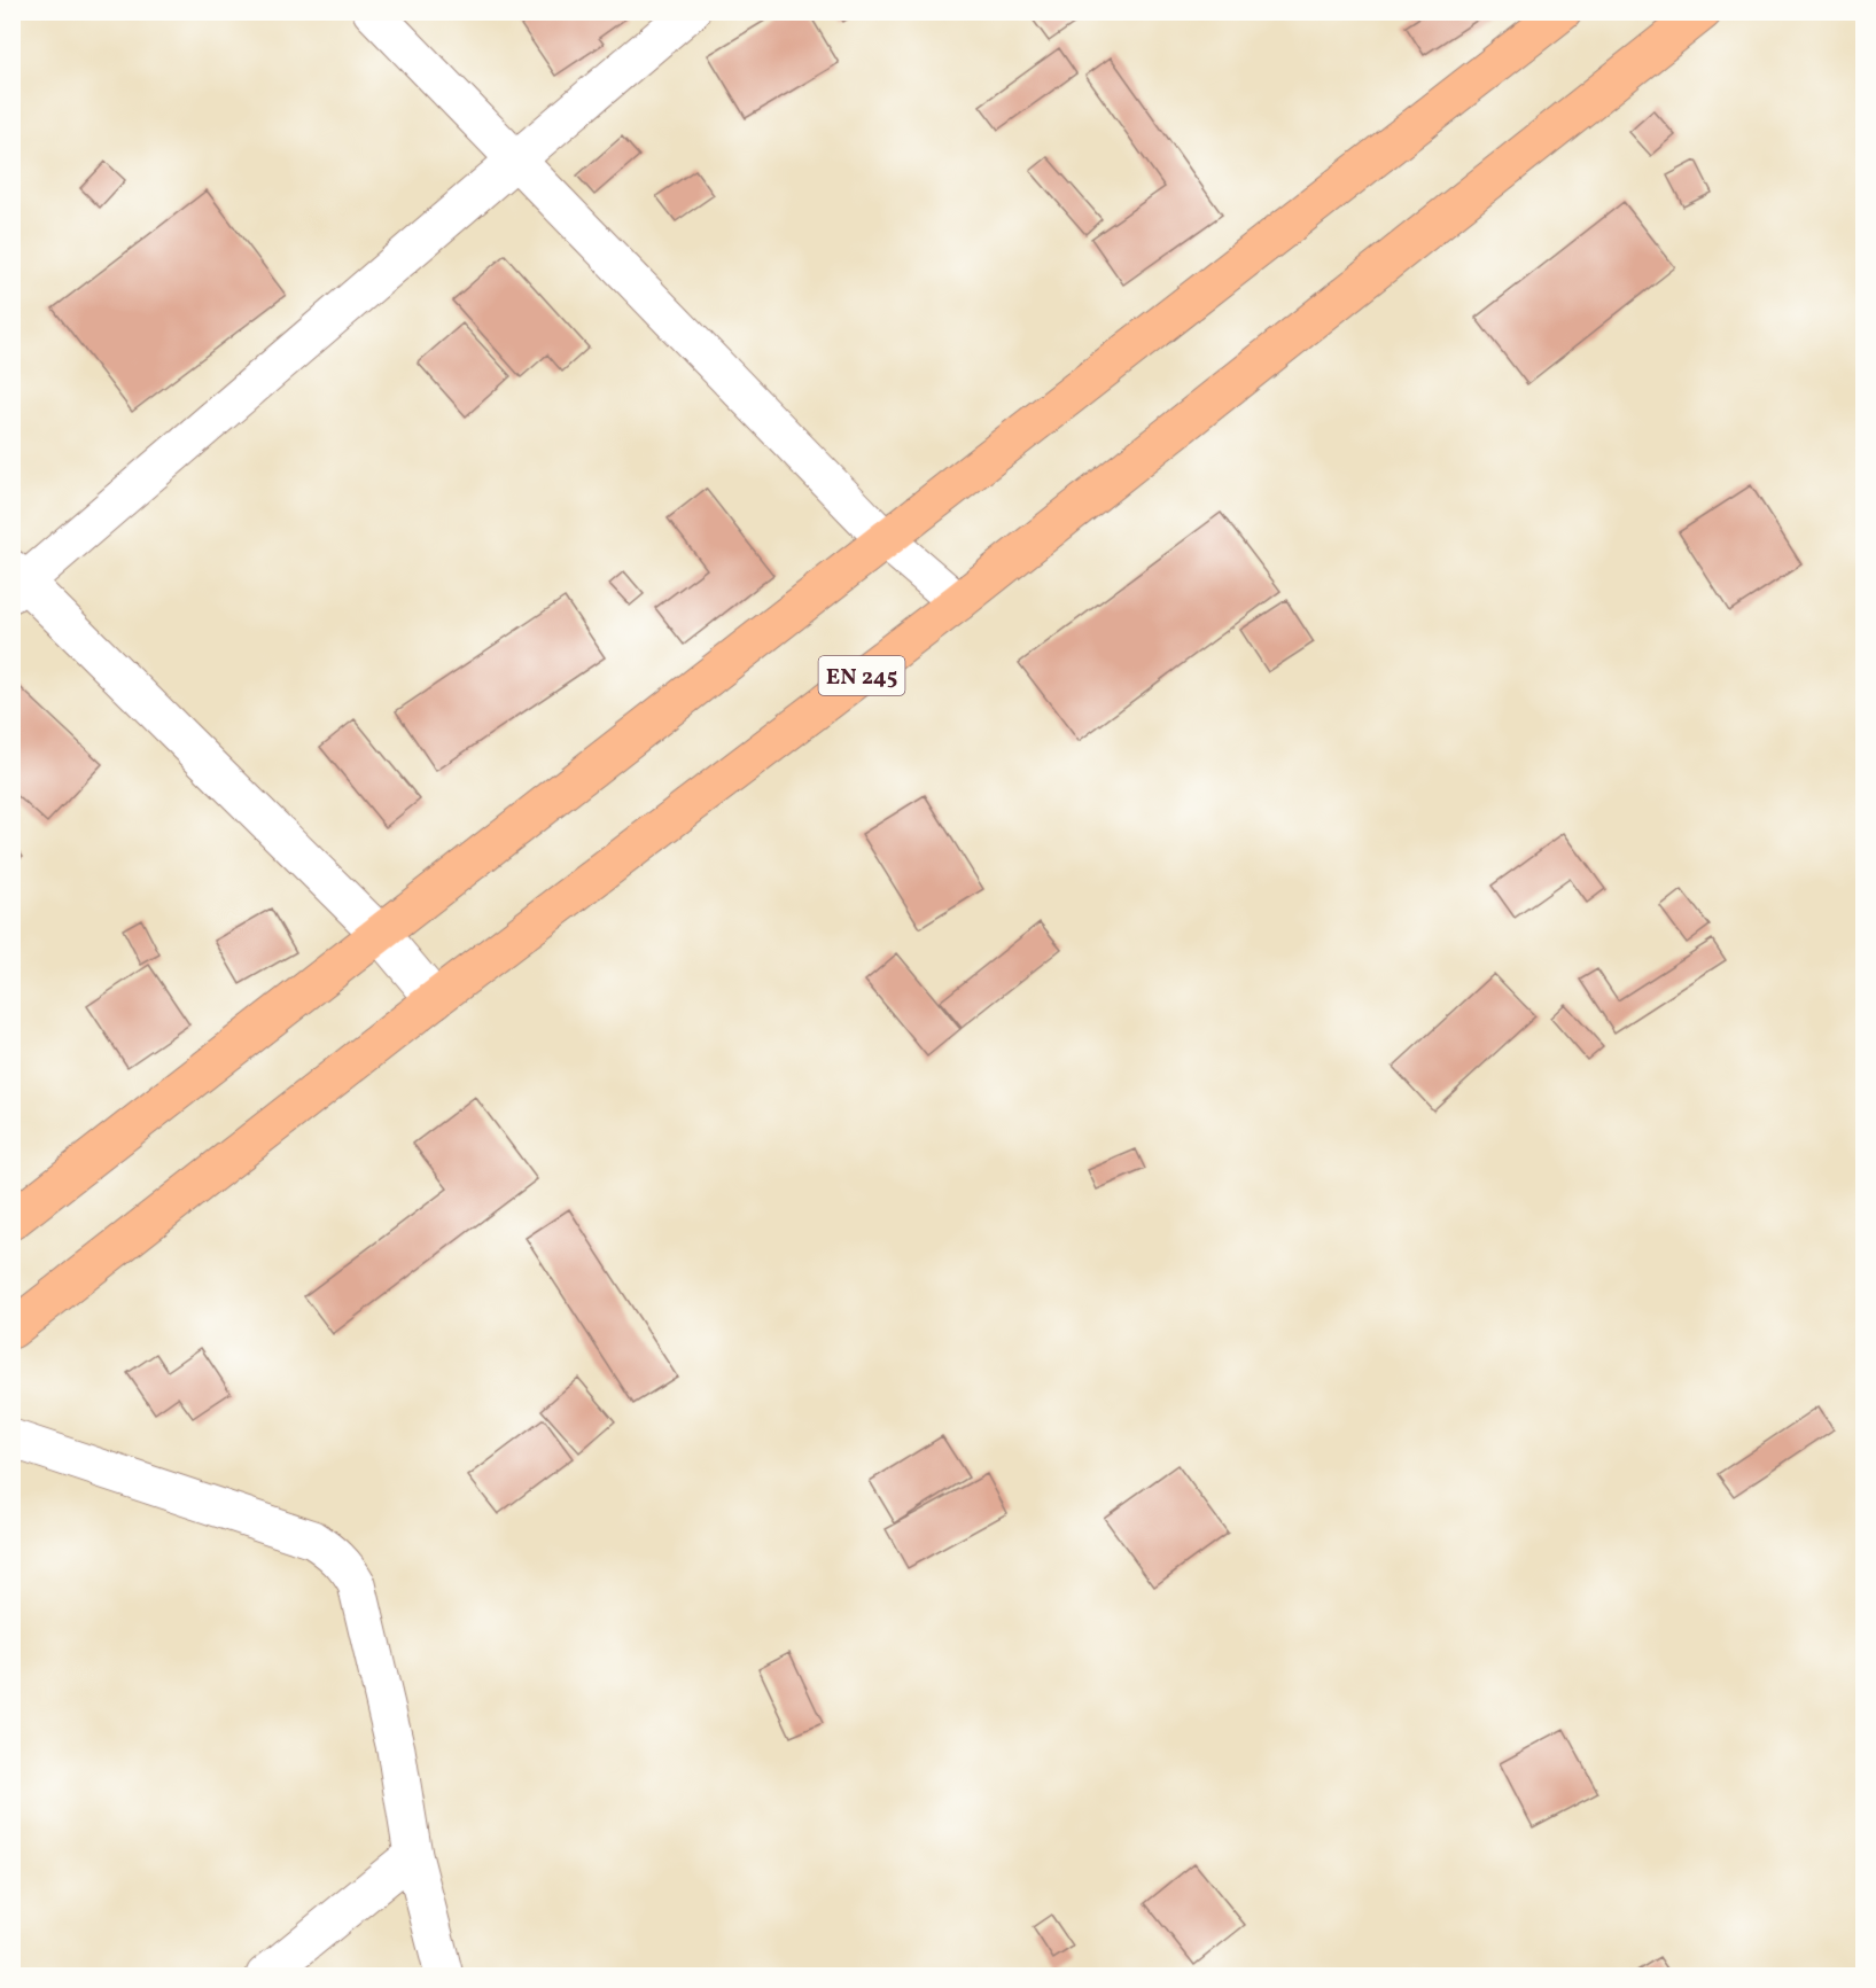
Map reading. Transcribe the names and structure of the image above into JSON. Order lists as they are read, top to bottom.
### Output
{
  "streets": {
    "main road": ["EN 245"]
  }
}
